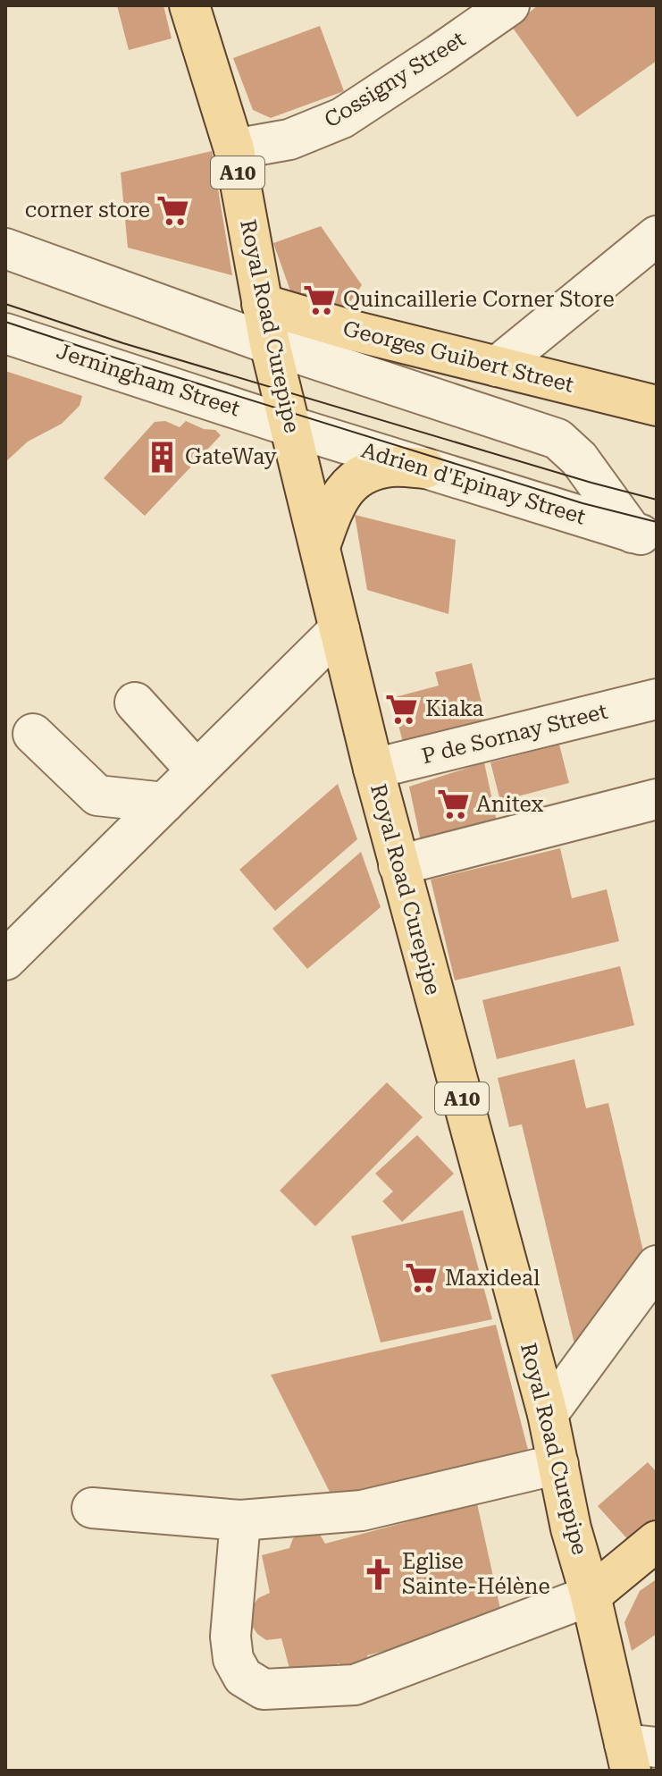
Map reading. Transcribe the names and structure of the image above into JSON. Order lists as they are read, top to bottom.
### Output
{
  "streets": {
    "main road": ["A10", "Royal Road Curepipe", "Georges Guibert Street"],
    "street": [
      "Cossigny Street",
      "Jerningham Street",
      "Adrien d'Epinay Street",
      "P de Sornay Street"
    ]
  },
  "crossings": [
    ["Cossigny Street", "Royal Road Curepipe"],
    ["Royal Road Curepipe", "Georges Guibert Street"],
    ["Royal Road Curepipe", "Jerningham Street"],
    ["Royal Road Curepipe", "Adrien d'Epinay Street"],
    ["Royal Road Curepipe", "P de Sornay Street"],
    ["Jerningham Street", "Adrien d'Epinay Street"]
  ],
  "places": {
    "supermarket": [
      "corner store",
      "Quincaillerie Corner Store",
      "Kiaka",
      "Anitex",
      "Maxideal"
    ],
    "building": ["GateWay"],
    "church": ["Eglise Sainte-Hélène"]
  }
}
